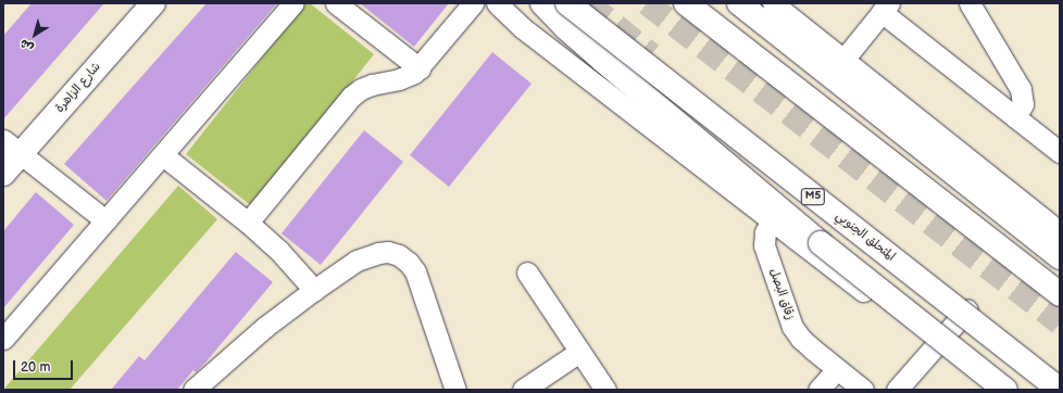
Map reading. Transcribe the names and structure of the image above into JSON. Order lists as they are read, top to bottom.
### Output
{
  "streets": {
    "main road": ["شارع الزاهرة", "M5", "المتحلق الجنوبي"],
    "street": ["زقاق البصل"]
  },
  "scale_bar": "20 m",
  "north": "bottom left"
}
